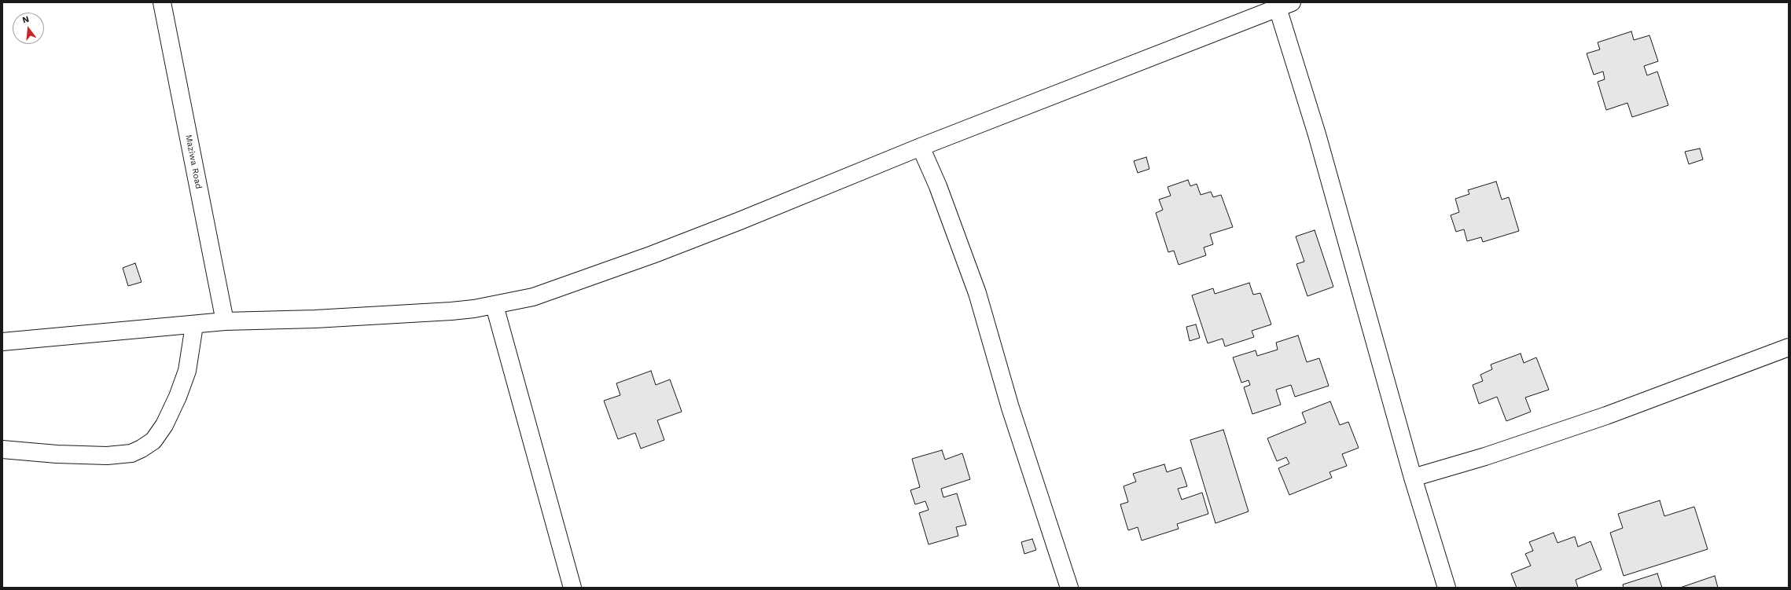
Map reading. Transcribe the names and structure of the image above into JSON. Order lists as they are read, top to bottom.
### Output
{
  "streets": {
    "street": ["Maziwa Road"]
  },
  "north": "top"
}
